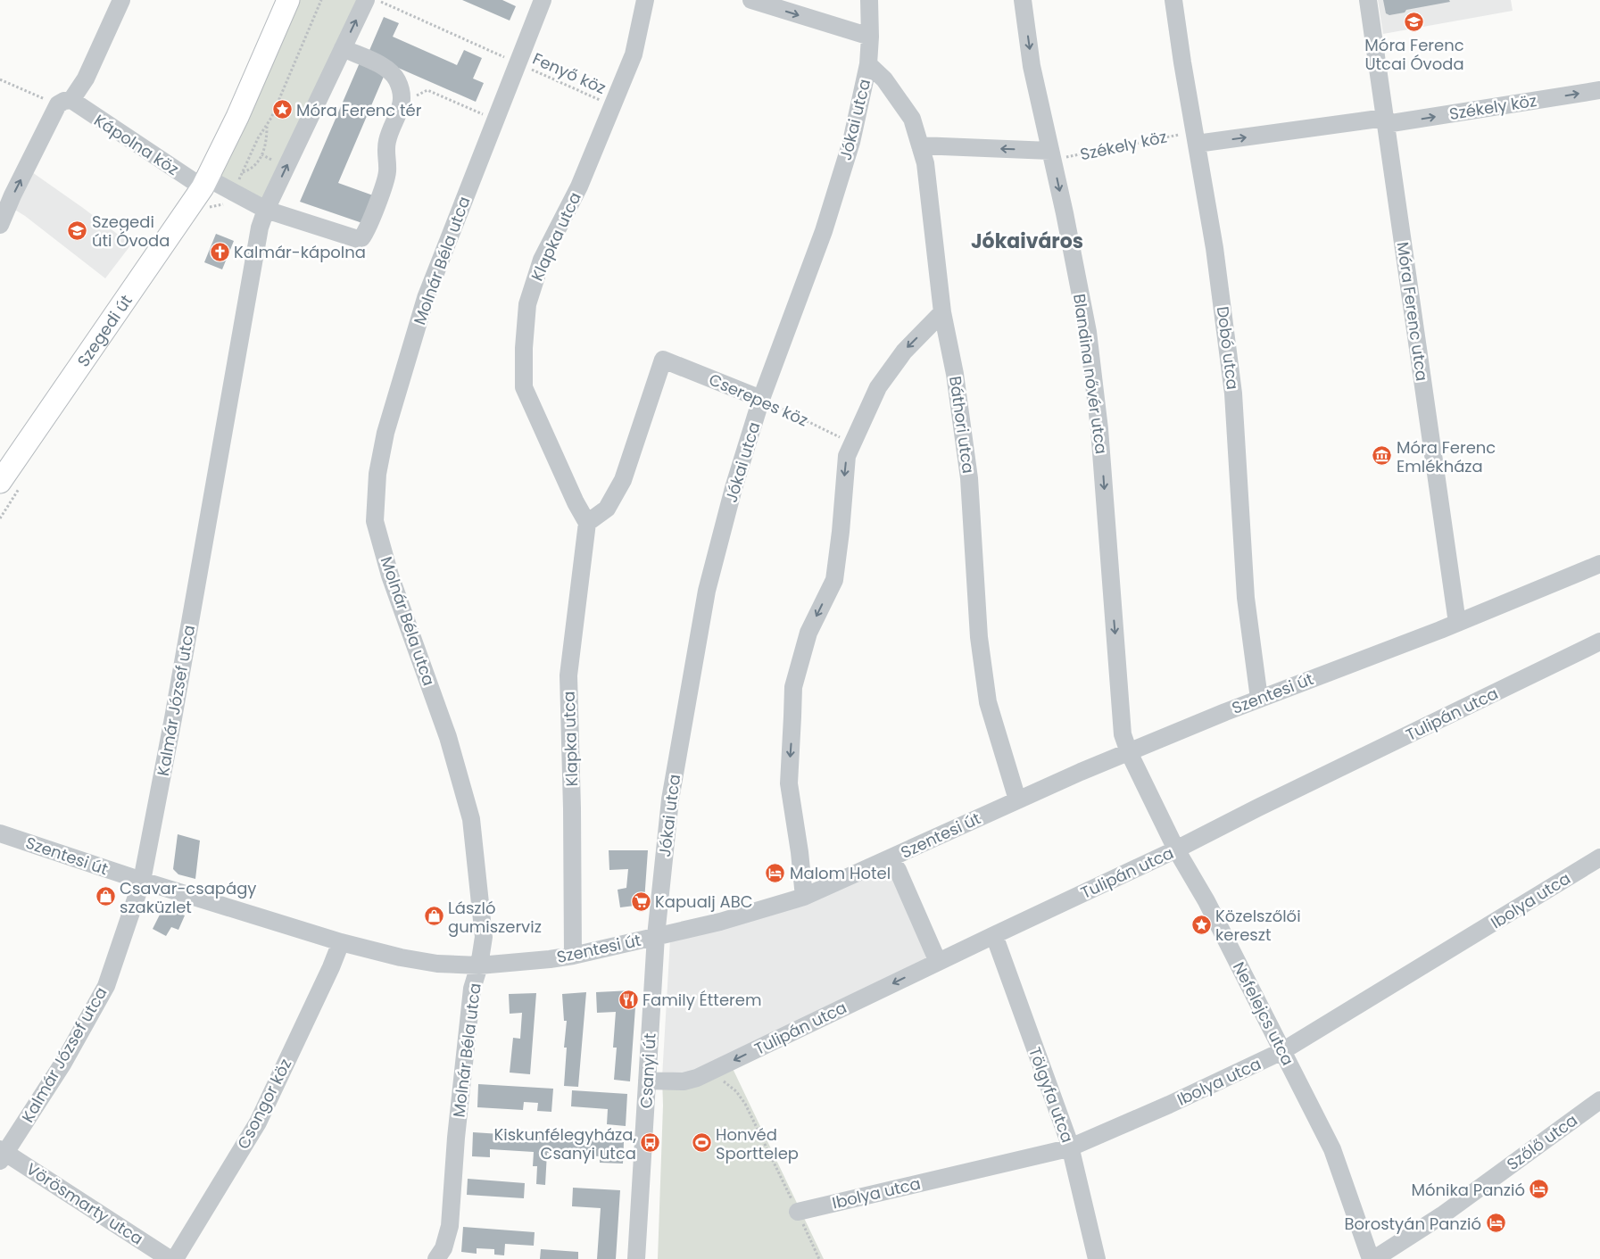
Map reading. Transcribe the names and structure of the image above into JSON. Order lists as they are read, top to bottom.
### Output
{
  "streets": {
    "main road": ["Szegedi út"],
    "street": [
      "Székely köz",
      "Jókai utca",
      "Kápolna köz",
      "Klapka utca",
      "Molnár Béla utca",
      "Móra Ferenc utca",
      "Dobó utca",
      "Blandina nővér utca",
      "Cserepes köz",
      "Báthori utca",
      "Szentesi út",
      "Kalmár József utca",
      "Tulipán utca",
      "Ibolya utca",
      "Nefelejcs utca",
      "Csanyi út",
      "Tölgyfa utca",
      "Csongor köz",
      "Szőlő utca",
      "Vörösmarty utca"
    ],
    "path": ["Fenyő köz"]
  },
  "crossings": [
    ["Fenyő köz", "Klapka utca"],
    ["Fenyő köz", "Molnár Béla utca"],
    ["Székely köz", "Móra Ferenc utca"],
    ["Székely köz", "Dobó utca"],
    ["Székely köz", "Blandina nővér utca"],
    ["Jókai utca", "Cserepes köz"],
    ["Jókai utca", "Báthori utca"],
    ["Jókai utca", "Szentesi út"],
    ["Jókai utca", "Csanyi út"],
    ["Kápolna köz", "Szegedi út"],
    ["Klapka utca", "Cserepes köz"],
    ["Klapka utca", "Szentesi út"],
    ["Molnár Béla utca", "Szentesi út"],
    ["Móra Ferenc utca", "Szentesi út"],
    ["Dobó utca", "Szentesi út"],
    ["Blandina nővér utca", "Szentesi út"],
    ["Blandina nővér utca", "Nefelejcs utca"],
    ["Báthori utca", "Szentesi út"],
    ["Szentesi út", "Kalmár József utca"],
    ["Szentesi út", "Nefelejcs utca"],
    ["Szentesi út", "Csanyi út"],
    ["Szentesi út", "Csongor köz"],
    ["Kalmár József utca", "Vörösmarty utca"],
    ["Tulipán utca", "Nefelejcs utca"],
    ["Tulipán utca", "Csanyi út"],
    ["Tulipán utca", "Tölgyfa utca"],
    ["Ibolya utca", "Nefelejcs utca"],
    ["Ibolya utca", "Tölgyfa utca"]
  ],
  "one_way": ["Székely köz", "Blandina nővér utca"],
  "districts": ["Jókaiváros"],
  "places": {
    "school or university": ["Móra Ferenc Utcai Óvoda", "Szegedi úti Óvoda"],
    "place": ["Móra Ferenc tér", "Közelszőlői kereszt"],
    "church": ["Kalmár-kápolna"],
    "museum": ["Móra Ferenc Emlékháza"],
    "hotel": ["Malom Hotel", "Mónika Panzió", "Borostyán Panzió"],
    "shop": ["Csavar-csapágy szaküzlet", "László gumiszerviz"],
    "supermarket": ["Kapualj ABC"],
    "restaurant": ["Family Étterem"],
    "bus stop": ["Kiskunfélegyháza, Csanyi utca"],
    "sports": ["Honvéd Sporttelep"]
  }
}
